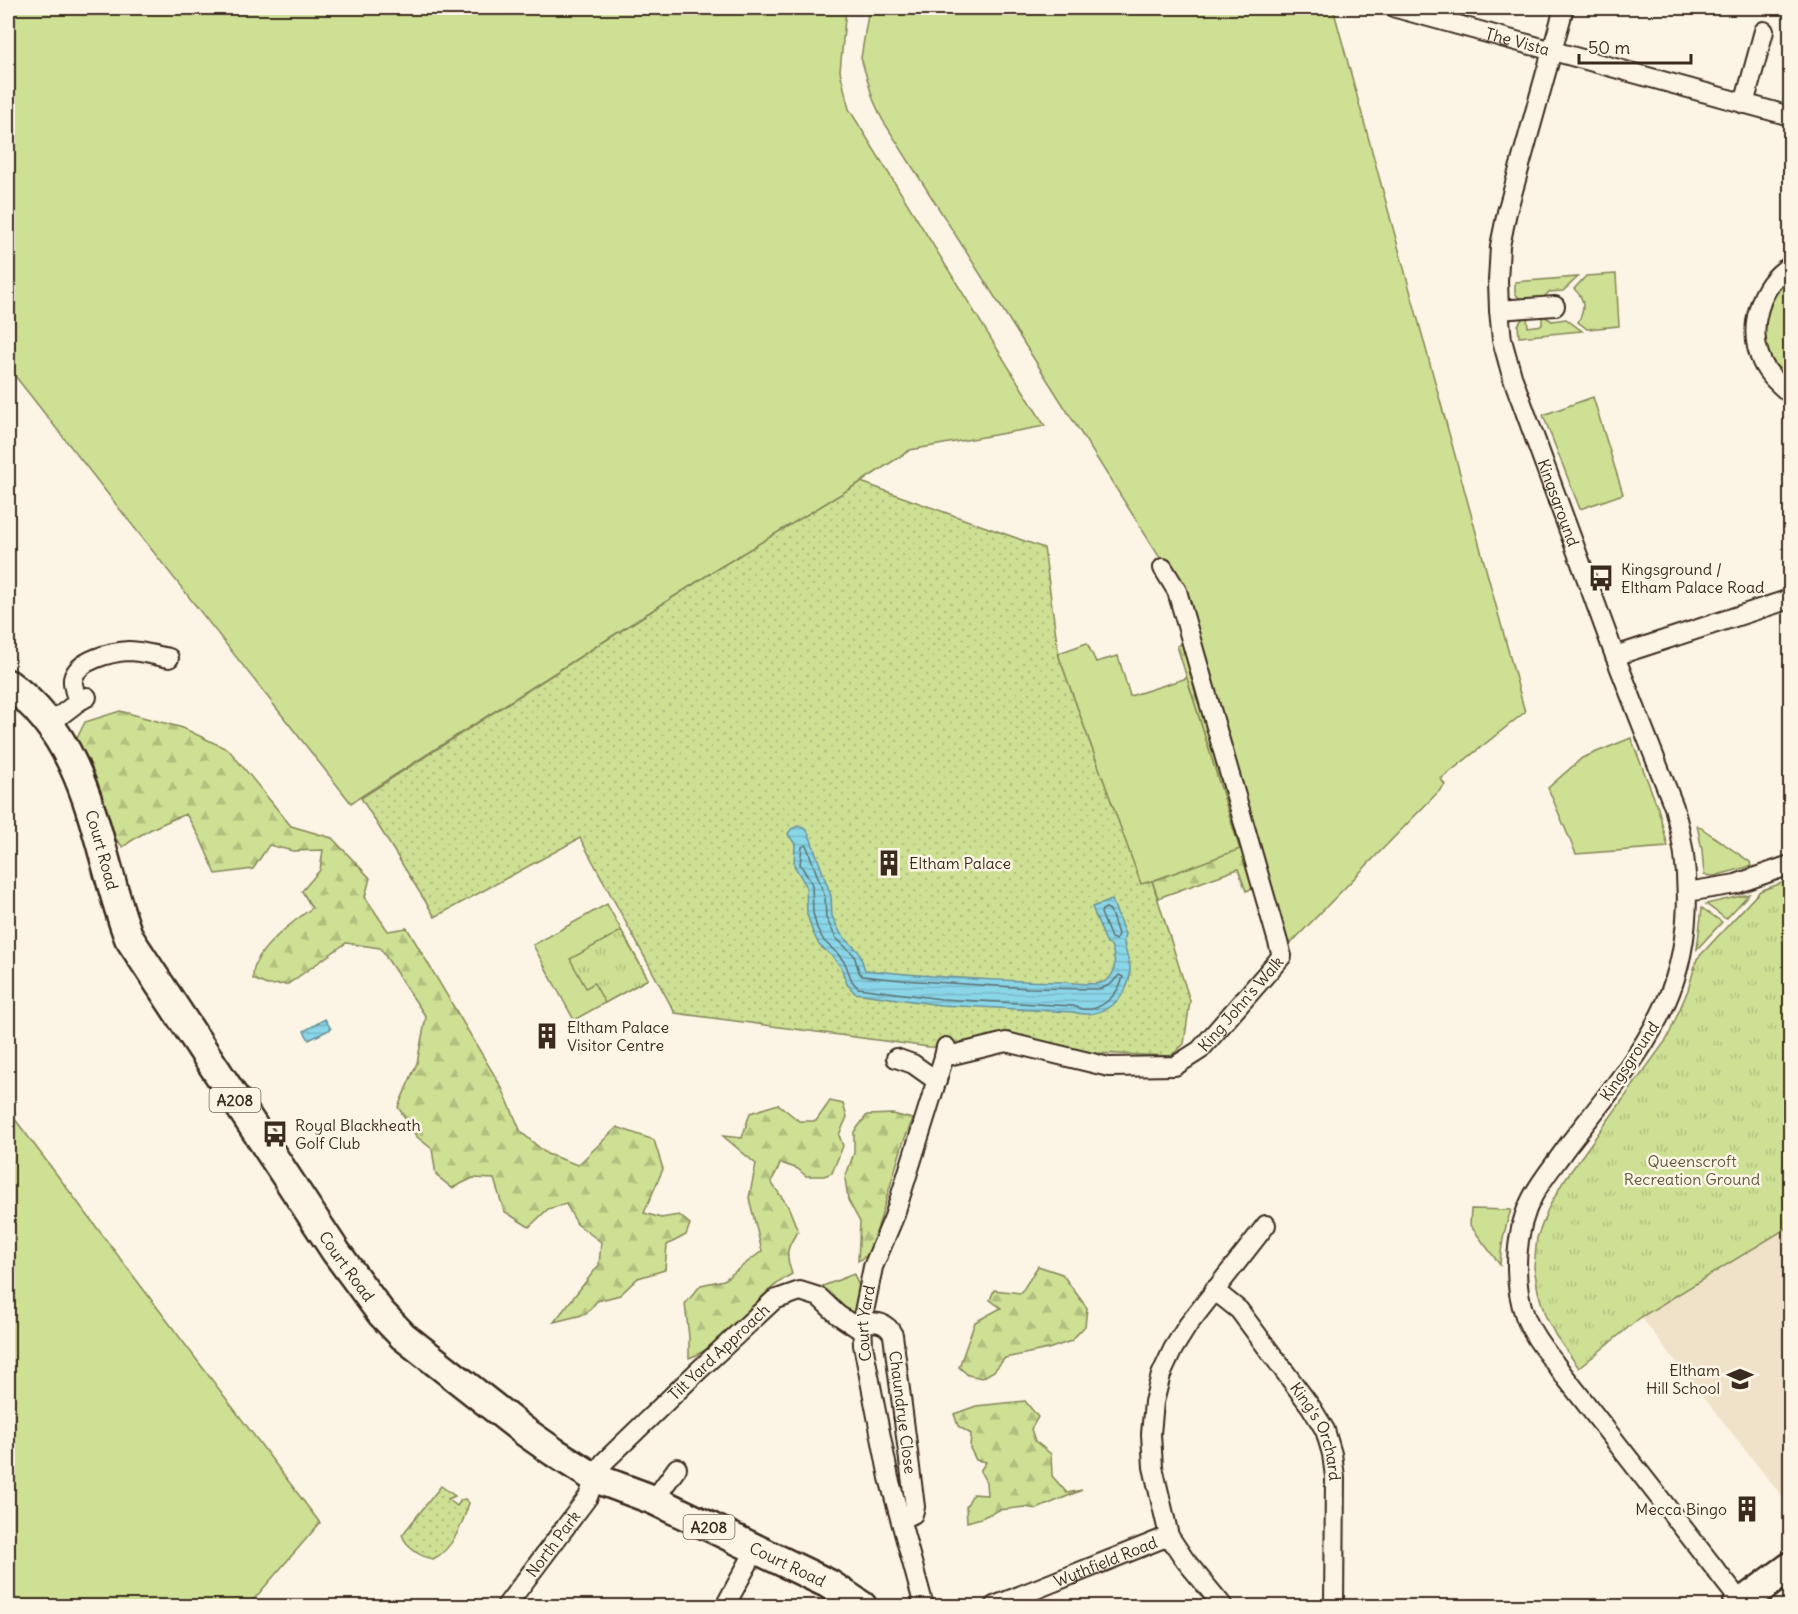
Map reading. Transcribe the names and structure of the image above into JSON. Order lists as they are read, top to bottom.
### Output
{
  "streets": {
    "main road": ["Court Road", "A208"],
    "street": [
      "The Vista",
      "Kingsground",
      "King John's Walk",
      "Court Yard",
      "Tilt Yard Approach",
      "Chaundrye Close",
      "King's Orchard",
      "North Park",
      "Wythfield Road"
    ]
  },
  "crossings": [
    ["The Vista", "Kingsground"],
    ["Court Road", "Tilt Yard Approach"],
    ["Court Road", "North Park"],
    ["King John's Walk", "Court Yard"],
    ["Court Yard", "Tilt Yard Approach"],
    ["Court Yard", "Chaundrye Close"],
    ["Tilt Yard Approach", "Chaundrye Close"],
    ["Tilt Yard Approach", "North Park"]
  ],
  "parks": ["Queenscroft Recreation Ground"],
  "places": {
    "bus stop": ["Kingsground / Eltham Palace Road", "Royal Blackheath Golf Club"],
    "building": ["Eltham Palace", "Eltham Palace Visitor Centre", "Mecca Bingo"],
    "school or university": ["Eltham Hill School"]
  },
  "scale_bar": "50 m"
}
